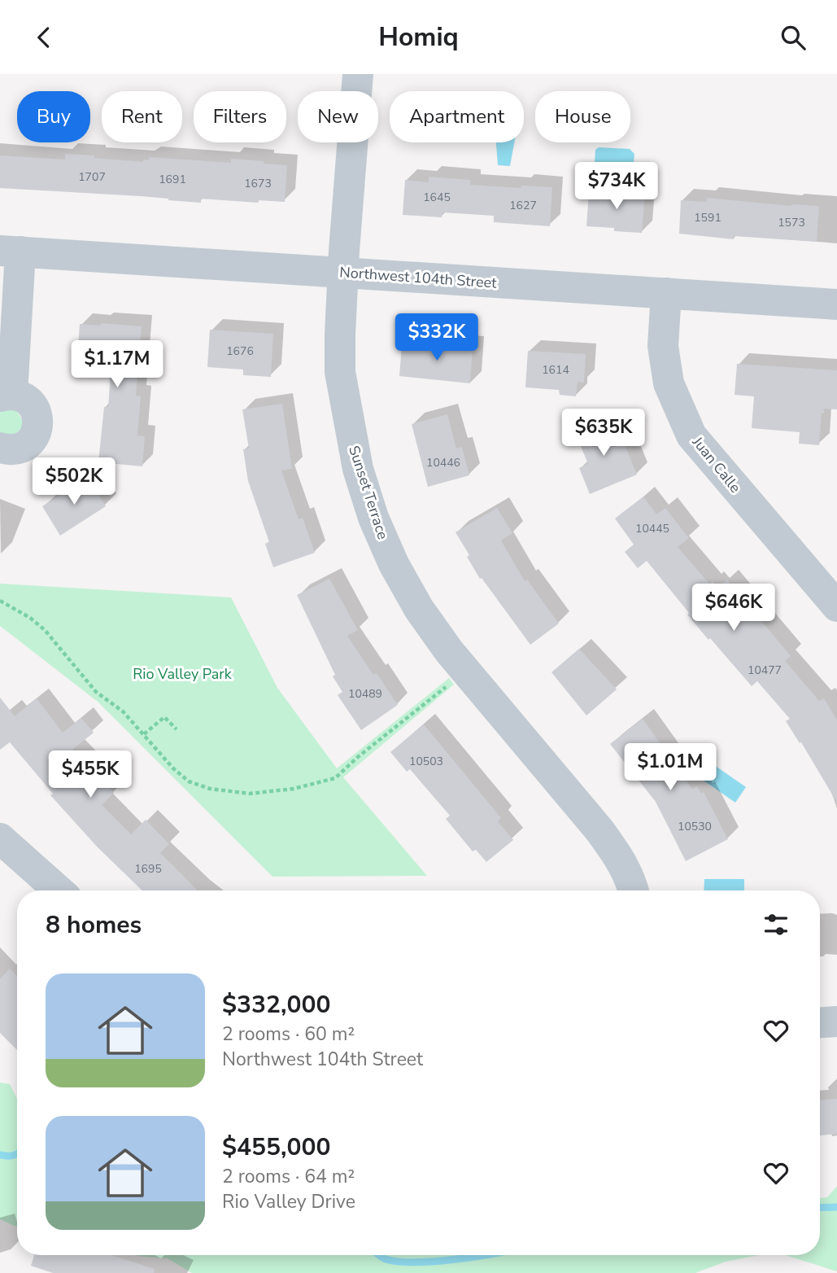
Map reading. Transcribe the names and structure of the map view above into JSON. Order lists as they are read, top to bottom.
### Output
{
  "streets": {
    "street": ["Northwest 104th Street", "Juan Calle", "Sunset Terrace"]
  },
  "crossings": [
    ["Northwest 104th Street", "Juan Calle"],
    ["Northwest 104th Street", "Sunset Terrace"]
  ],
  "parks": ["Rio Valley Park"],
  "house_numbers": [
    "1707",
    "1691",
    "1673",
    "1645",
    "1627",
    "1591",
    "1573",
    "1676",
    "1614",
    "10446",
    "10445",
    "10477",
    "10489",
    "10503",
    "10530",
    "1695"
  ],
  "page": {
    "header": "Homiq",
    "chip": [
      "Buy",
      "Rent",
      "Filters",
      "New",
      "Apartment",
      "House"
    ],
    "price": [
      "$734K",
      "$332K",
      "$1.17M",
      "$635K",
      "$502K",
      "$646K",
      "$1.01M",
      "$455K"
    ],
    "heading": "8 homes",
    "list": [
      {
        "name": "$332,000",
        "note": "2 rooms · 60 m² · Northwest 104th Street"
      },
      {
        "name": "$455,000",
        "note": "2 rooms · 64 m² · Rio Valley Drive"
      }
    ]
  }
}
